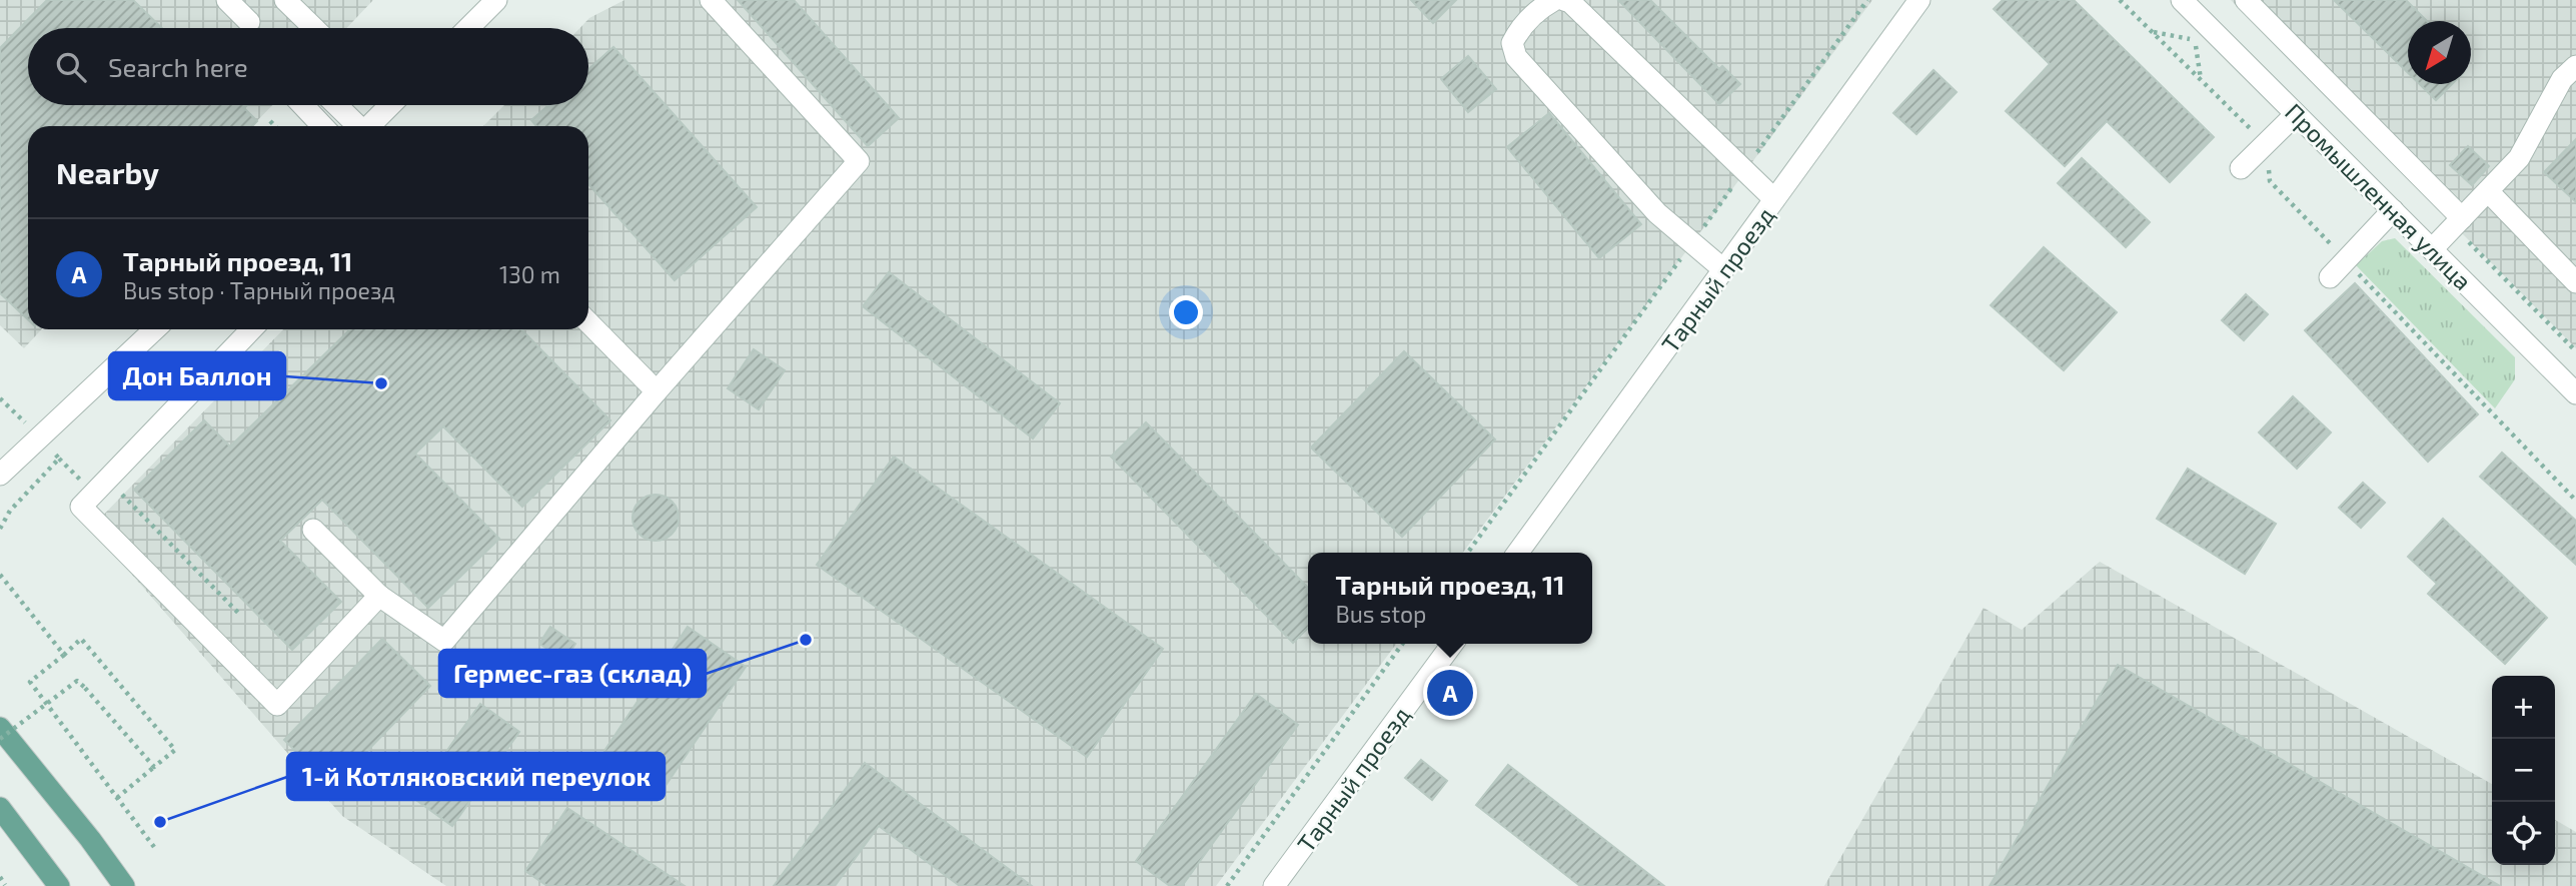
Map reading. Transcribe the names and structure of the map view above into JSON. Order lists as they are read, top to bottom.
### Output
{
  "streets": {
    "street": ["Промышленная улица", "Тарный проезд"]
  },
  "places": ["Дон Баллон", "Гермес-газ (склад)", "1-й Котляковский переулок"],
  "north": "bottom left",
  "page": {
    "search": "Search here",
    "heading": "Nearby",
    "list": [
      {
        "mark": "A",
        "name": "Тарный проезд, 11",
        "note": "Bus stop · Тарный проезд",
        "value": "130 m"
      }
    ],
    "popup": ["Тарный проезд, 11", "Bus stop"],
    "pins": "A",
    "map_buttons": ["+", "−"]
  }
}
